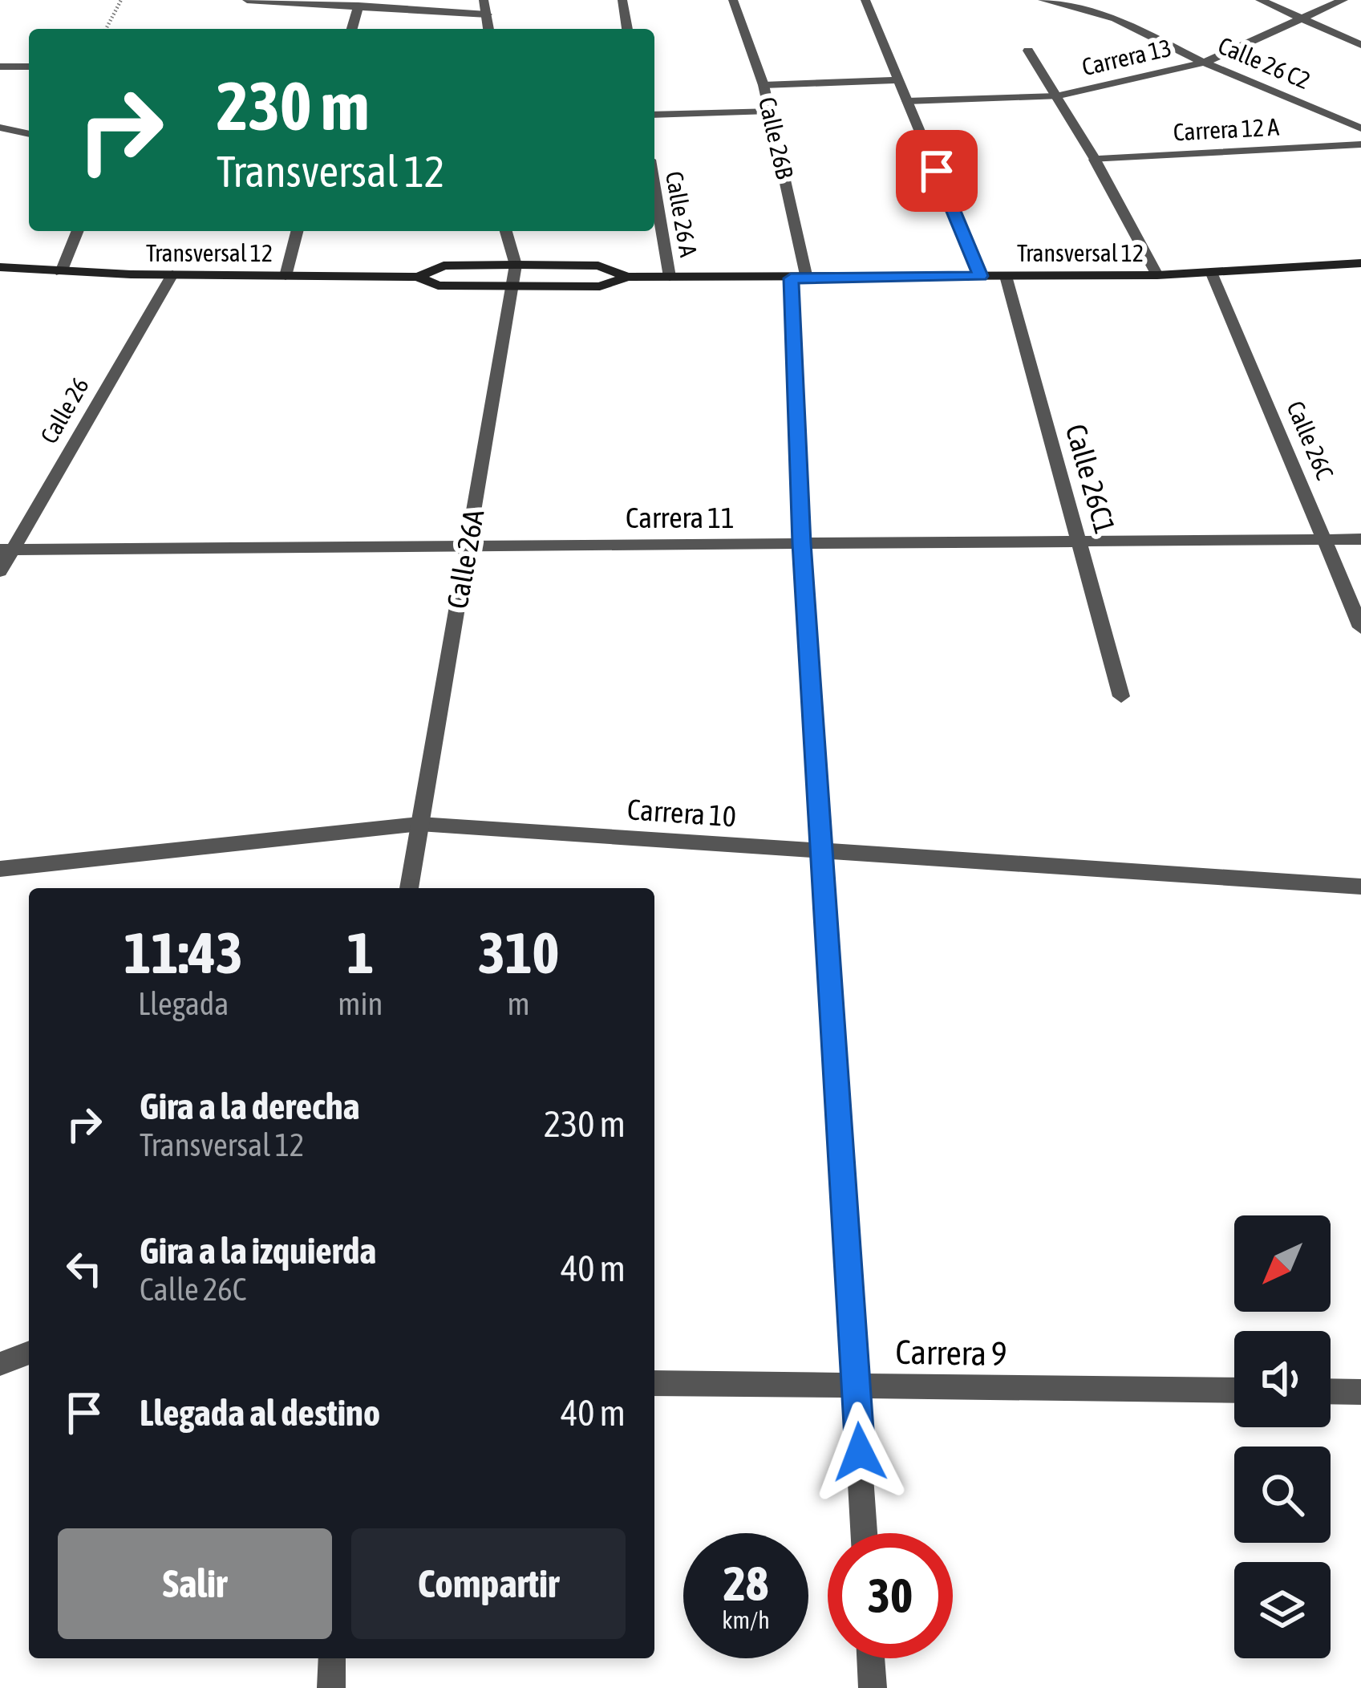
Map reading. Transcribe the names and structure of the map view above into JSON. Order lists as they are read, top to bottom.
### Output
{
  "streets": {
    "main road": ["Transversal 12"],
    "street": [
      "Carrera 13",
      "Calle 26 C2",
      "Carrera 12 A",
      "Calle 26B",
      "Calle 26 A",
      "Calle 26",
      "Calle 26C",
      "Calle 26C1",
      "Carrera 11",
      "Calle 26A",
      "Carrera 10",
      "Carrera 9"
    ]
  },
  "crossings": [
    ["Carrera 13", "Calle 26 C2"],
    ["Calle 26B", "Transversal 12"],
    ["Calle 26B", "Carrera 11"],
    ["Calle 26B", "Carrera 10"],
    ["Calle 26B", "Carrera 9"],
    ["Calle 26 A", "Transversal 12"],
    ["Transversal 12", "Calle 26"],
    ["Transversal 12", "Calle 26C"],
    ["Transversal 12", "Calle 26C1"],
    ["Transversal 12", "Calle 26A"],
    ["Calle 26", "Carrera 11"],
    ["Calle 26C", "Carrera 11"],
    ["Calle 26C1", "Carrera 11"],
    ["Carrera 11", "Calle 26A"],
    ["Calle 26A", "Carrera 10"]
  ],
  "north": "bottom left",
  "page": {
    "turn": ["230 m", "Transversal 12"],
    "eta": [
      "11:43",
      "Llegada",
      "1",
      "min",
      "310",
      "m"
    ],
    "list": [
      {
        "name": "Gira a la derecha",
        "note": "Transversal 12",
        "value": "230 m"
      },
      {
        "name": "Gira a la izquierda",
        "note": "Calle 26C",
        "value": "40 m"
      },
      {
        "name": "Llegada al destino",
        "value": "40 m"
      }
    ],
    "buttons": ["Salir", "Compartir"],
    "speed": "28 km/h",
    "limit": "30"
  }
}
